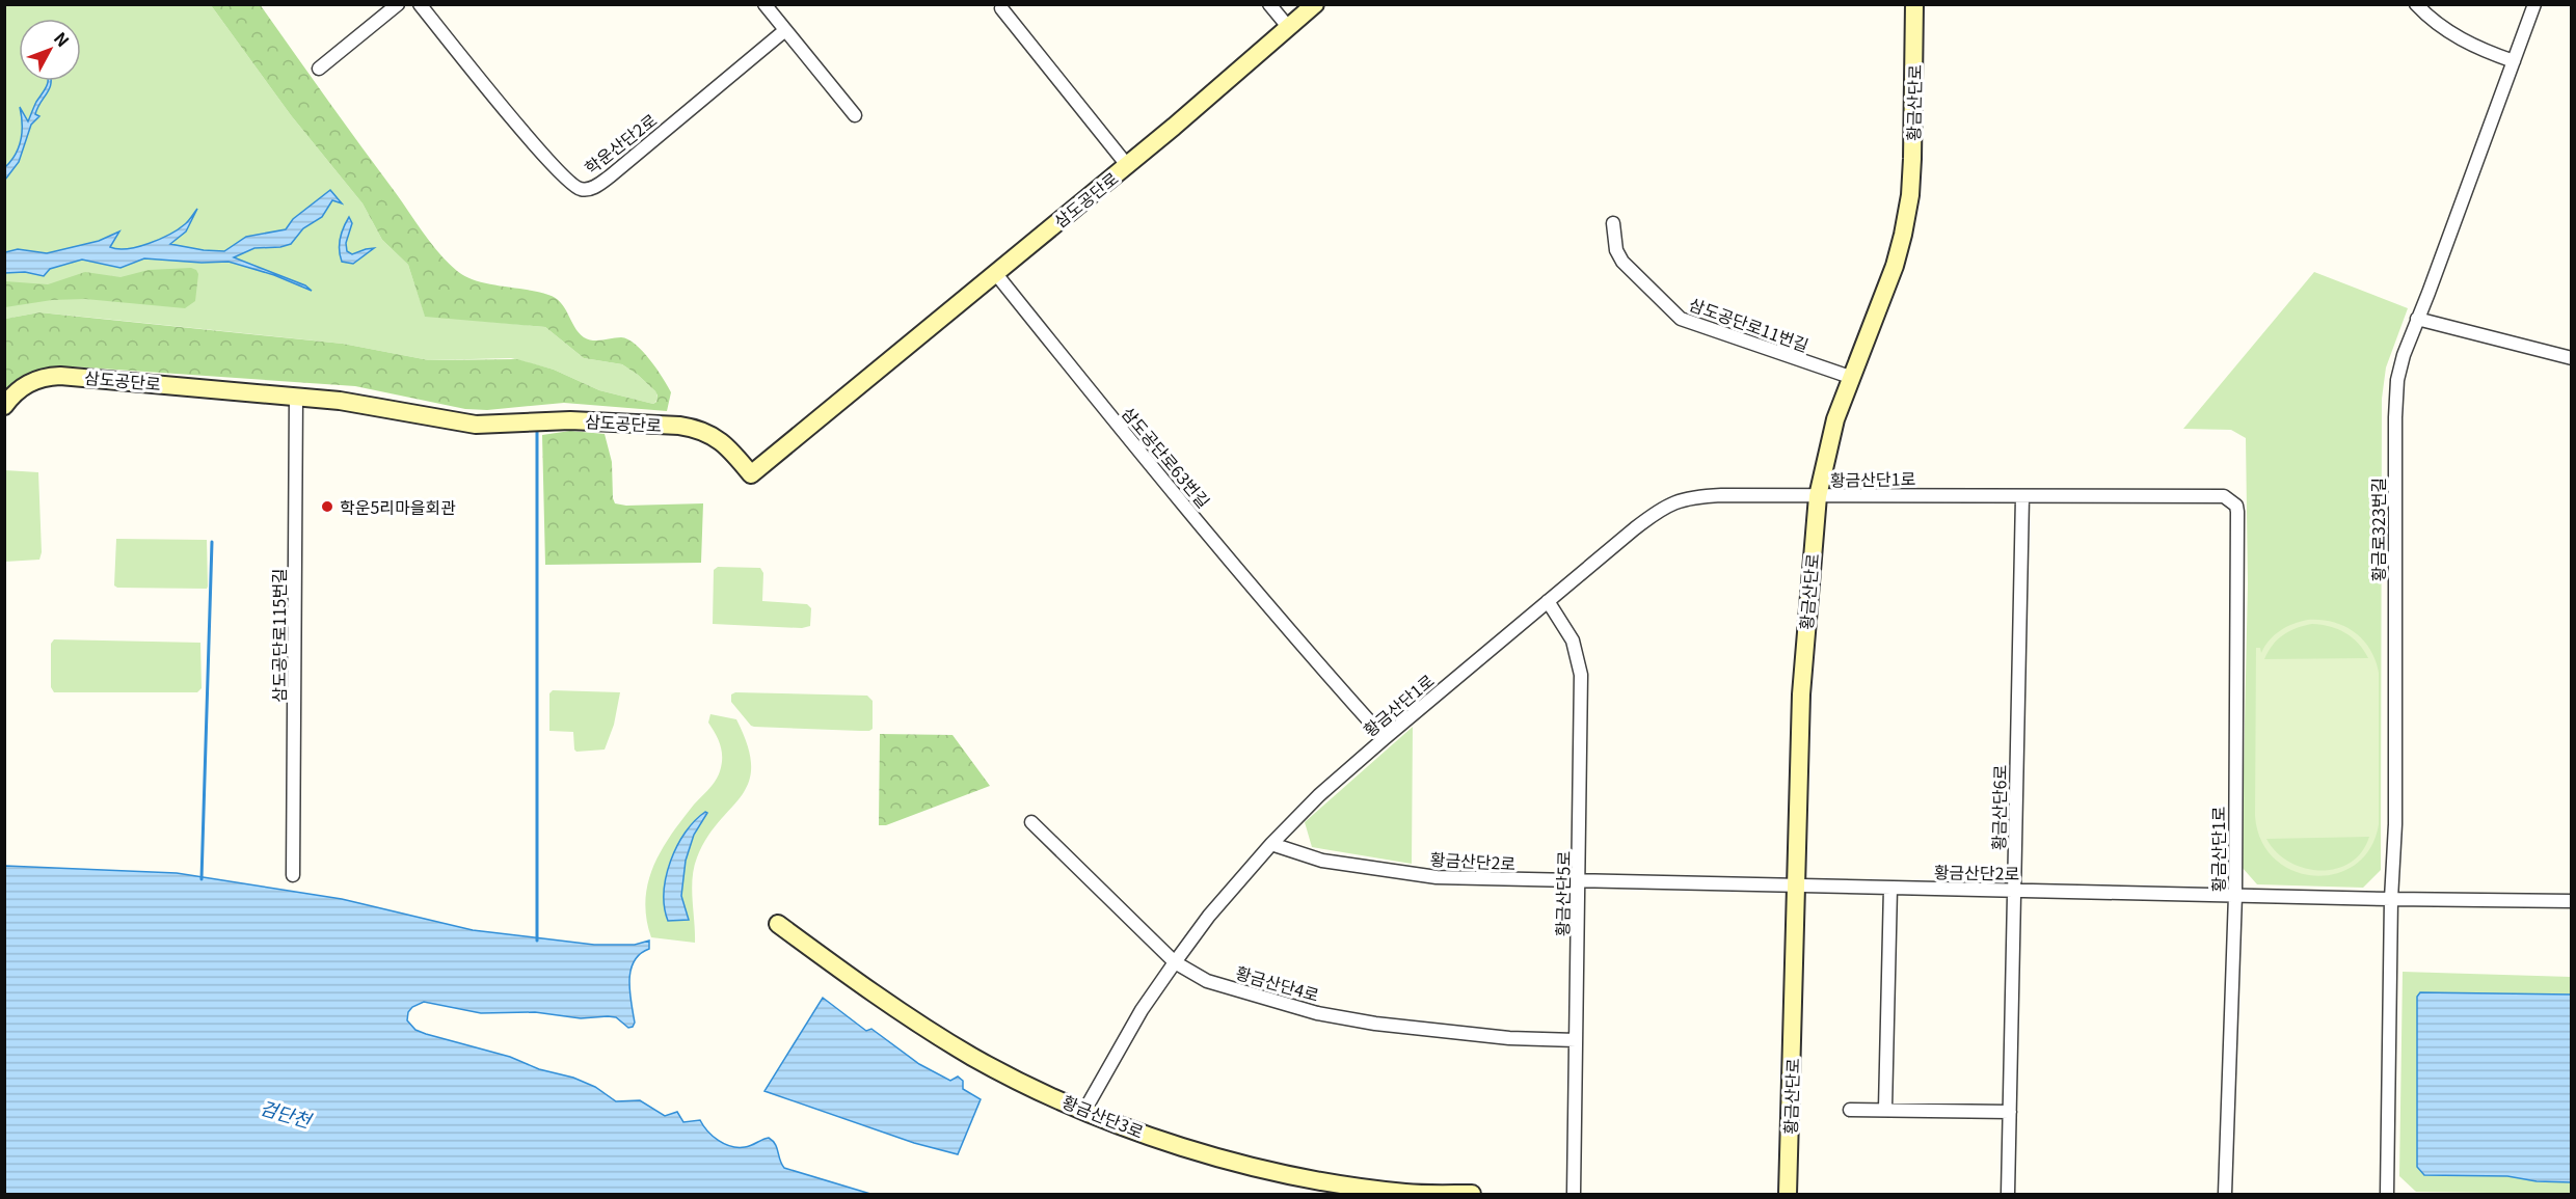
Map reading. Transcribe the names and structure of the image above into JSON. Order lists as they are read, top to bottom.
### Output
{
  "streets": {
    "street": [
      "황금산단로",
      "학운산단2로",
      "삼도공단로",
      "삼도공단로11번길",
      "삼도공단로63번길",
      "황금산단1로",
      "황금로323번길",
      "삼도공단로115번길",
      "황금산단6로",
      "황금산단2로",
      "황금산단5로",
      "황금산단4로",
      "황금산단3로"
    ]
  },
  "crossings": [
    ["황금산단로", "삼도공단로11번길"],
    ["황금산단로", "황금산단1로"],
    ["황금산단로", "황금산단2로"],
    ["삼도공단로", "삼도공단로63번길"],
    ["삼도공단로", "삼도공단로115번길"],
    ["삼도공단로63번길", "황금산단1로"],
    ["황금산단1로", "황금산단6로"],
    ["황금산단1로", "황금산단2로"],
    ["황금산단1로", "황금산단5로"],
    ["황금산단1로", "황금산단4로"],
    ["황금산단1로", "황금산단3로"],
    ["황금로323번길", "황금산단2로"],
    ["황금산단6로", "황금산단2로"],
    ["황금산단2로", "황금산단5로"],
    ["황금산단5로", "황금산단4로"]
  ],
  "water": ["검단천"],
  "places": ["학운5리마을회관"],
  "north": "top right"
}
